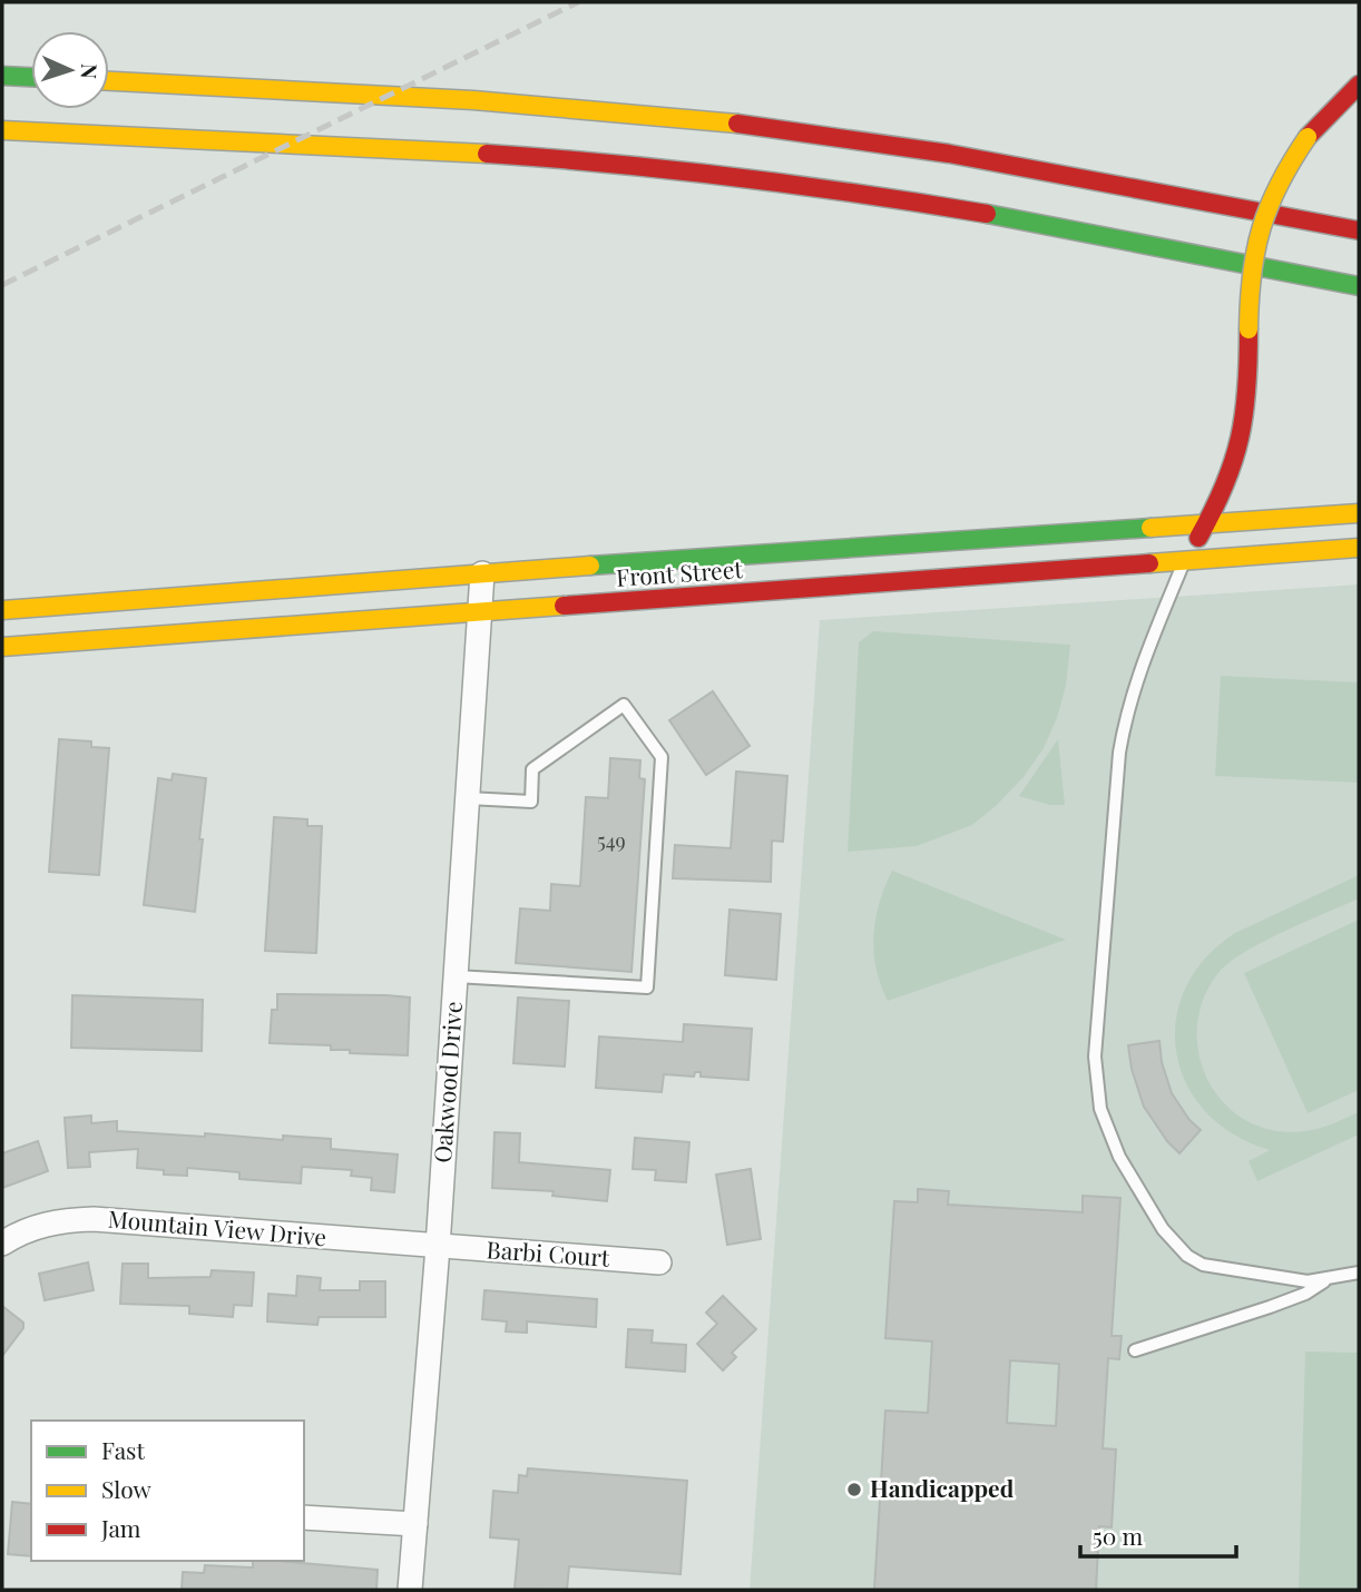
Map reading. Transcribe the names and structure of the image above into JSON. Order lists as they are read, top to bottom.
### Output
{
  "streets": {
    "main road": ["Front Street"],
    "street": ["Oakwood Drive", "Mountain View Drive", "Barbi Court"]
  },
  "crossings": [
    ["Front Street", "Oakwood Drive"],
    ["Oakwood Drive", "Mountain View Drive"],
    ["Oakwood Drive", "Barbi Court"],
    ["Mountain View Drive", "Barbi Court"]
  ],
  "places": ["Handicapped"],
  "house_numbers": ["549"],
  "legend": ["Fast", "Slow", "Jam"],
  "scale_bar": "50 m",
  "north": "right"
}
